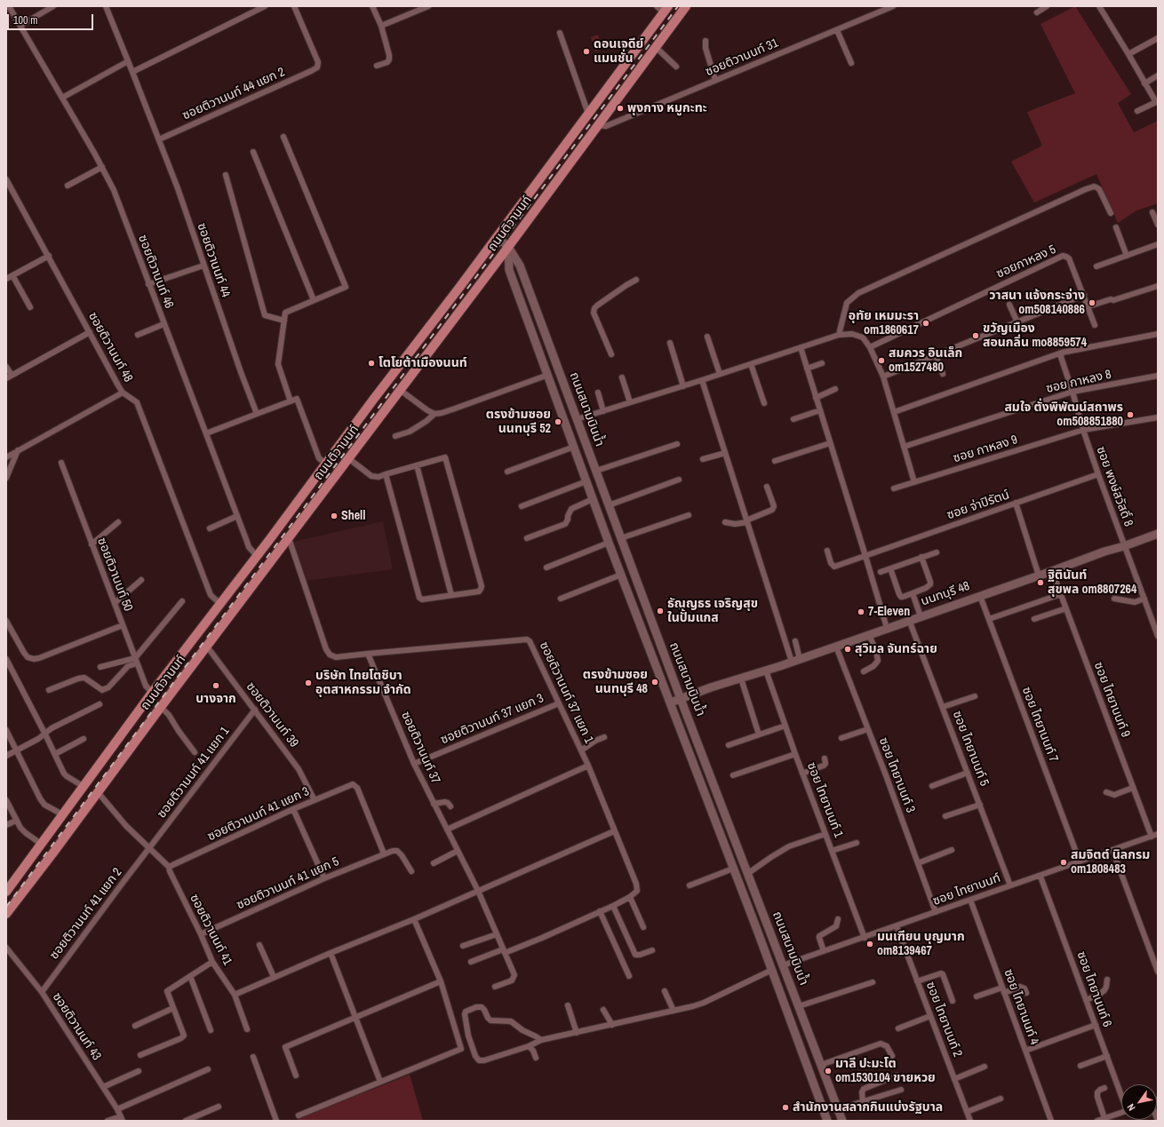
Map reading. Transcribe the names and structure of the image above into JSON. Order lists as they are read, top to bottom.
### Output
{
  "streets": {
    "main road": ["ถนนติวานนท์", "ถนนสนามบินน้ำ", "นนทบุรี 48"],
    "street": [
      "ซอยติวานนท์ 31",
      "ซอยติวานนท์ 44 แยก 2",
      "ซอยติวานนท์ 44",
      "ซอยกาหลง 5",
      "ซอยติวานนท์ 46",
      "ซอยติวานนท์ 48",
      "ซอย กาหลง 8",
      "ซอย กาหลง 9",
      "ซอย พงษ์สวัสดิ์ 8",
      "ซอย จ่าปิรัตน์",
      "ซอยติวานนท์ 50",
      "ซอยติวานนท์ 37 แยก 1",
      "ซอย ไทยานนท์ 9",
      "ซอยติวานนท์ 39",
      "ซอยติวานนท์ 37 แยก 3",
      "ซอย ไทยานนท์ 7",
      "ซอยติวานนท์ 37",
      "ซอย ไทยานนท์ 5",
      "ซอยติวานนท์ 41 แยก 1",
      "ซอย ไทยานนท์ 3",
      "ซอย ไทยานนท์ 1",
      "ซอยติวานนท์ 41 แยก 3",
      "ซอยติวานนท์ 41 แยก 5",
      "ซอย ไทยานนท์",
      "ซอยติวานนท์ 41 แยก 2",
      "ซอยติวานนท์ 41",
      "ซอย ไทยานนท์ 6",
      "ซอย ไทยานนท์ 4",
      "ซอย ไทยานนท์ 2",
      "ซอยติวานนท์ 43"
    ]
  },
  "crossings": [
    ["ซอยติวานนท์ 31", "ถนนติวานนท์"],
    ["ซอยติวานนท์ 44 แยก 2", "ซอยติวานนท์ 44"],
    ["ถนนติวานนท์", "ซอยติวานนท์ 46"],
    ["ถนนติวานนท์", "ซอยติวานนท์ 48"],
    ["ถนนติวานนท์", "ถนนสนามบินน้ำ"],
    ["ถนนติวานนท์", "ซอยติวานนท์ 50"],
    ["ถนนติวานนท์", "ซอยติวานนท์ 39"],
    ["ถนนติวานนท์", "ซอยติวานนท์ 41"],
    ["ซอย กาหลง 8", "ซอย พงษ์สวัสดิ์ 8"],
    ["ถนนสนามบินน้ำ", "นนทบุรี 48"],
    ["ถนนสนามบินน้ำ", "ซอย ไทยานนท์"],
    ["ซอย กาหลง 9", "ซอย พงษ์สวัสดิ์ 8"],
    ["ซอย พงษ์สวัสดิ์ 8", "ซอย จ่าปิรัตน์"],
    ["ซอย พงษ์สวัสดิ์ 8", "นนทบุรี 48"],
    ["นนทบุรี 48", "ซอย ไทยานนท์ 9"],
    ["นนทบุรี 48", "ซอย ไทยานนท์ 7"],
    ["นนทบุรี 48", "ซอย ไทยานนท์ 5"],
    ["นนทบุรี 48", "ซอย ไทยานนท์ 3"],
    ["นนทบุรี 48", "ซอย ไทยานนท์ 1"],
    ["ซอยติวานนท์ 37 แยก 1", "ซอยติวานนท์ 37 แยก 3"],
    ["ซอยติวานนท์ 37 แยก 1", "ซอยติวานนท์ 37"],
    ["ซอย ไทยานนท์ 9", "ซอย ไทยานนท์"],
    ["ซอยติวานนท์ 39", "ซอยติวานนท์ 41 แยก 1"],
    ["ซอยติวานนท์ 39", "ซอยติวานนท์ 41 แยก 3"],
    ["ซอยติวานนท์ 37 แยก 3", "ซอยติวานนท์ 37"],
    ["ซอย ไทยานนท์ 7", "ซอย ไทยานนท์"],
    ["ซอย ไทยานนท์ 5", "ซอย ไทยานนท์"],
    ["ซอยติวานนท์ 41 แยก 1", "ซอยติวานนท์ 41 แยก 2"],
    ["ซอยติวานนท์ 41 แยก 1", "ซอยติวานนท์ 41"],
    ["ซอย ไทยานนท์ 3", "ซอย ไทยานนท์"],
    ["ซอย ไทยานนท์ 1", "ซอย ไทยานนท์"],
    ["ซอยติวานนท์ 41 แยก 3", "ซอยติวานนท์ 41 แยก 5"],
    ["ซอยติวานนท์ 41 แยก 3", "ซอยติวานนท์ 41"],
    ["ซอยติวานนท์ 41 แยก 5", "ซอยติวานนท์ 41"],
    ["ซอย ไทยานนท์", "ซอย ไทยานนท์ 6"],
    ["ซอย ไทยานนท์", "ซอย ไทยานนท์ 4"],
    ["ซอย ไทยานนท์", "ซอย ไทยานนท์ 2"],
    ["ซอยติวานนท์ 41 แยก 2", "ซอยติวานนท์ 41"],
    ["ซอยติวานนท์ 41 แยก 2", "ซอยติวานนท์ 43"]
  ],
  "places": [
    "ดอนเจดีย์ แมนชั่น",
    "พุงกาง หมูกะทะ",
    "วาสนา แจ้งกระจ่าง om508140886",
    "อุทัย เหมมะรา om1860617",
    "ขวัญเมือง สอนกลิ่น mo8859574",
    "สมควร อินเล็ก om1527480",
    "โตโยต้าเมืองนนท์",
    "สมใจ ตั่งพิพัฒน์สถาพร om508851880",
    "ตรงข้ามซอย นนทบุรี 52",
    "Shell",
    "ฐิตินันท์ สุขพล om8807264",
    "ธัญญธร เจริญสุข ในปั้มแกส",
    "7-Eleven",
    "สุวิมล จันทร์ฉาย",
    "ตรงข้ามซอย นนทบุรี 48",
    "บริษัท ไทยโตชิบา อุตสาหกรรม จำกัด",
    "บางจาก",
    "สมจิตต์ นิลกรม om1808483",
    "มนเฑียน บุญมาก om8139467",
    "มาลี ปะมะโต om1530104 ขายหวย",
    "สำนักงานสลากกินแบ่งรัฐบาล"
  ],
  "scale_bar": "100 m",
  "north": "bottom left"
}
